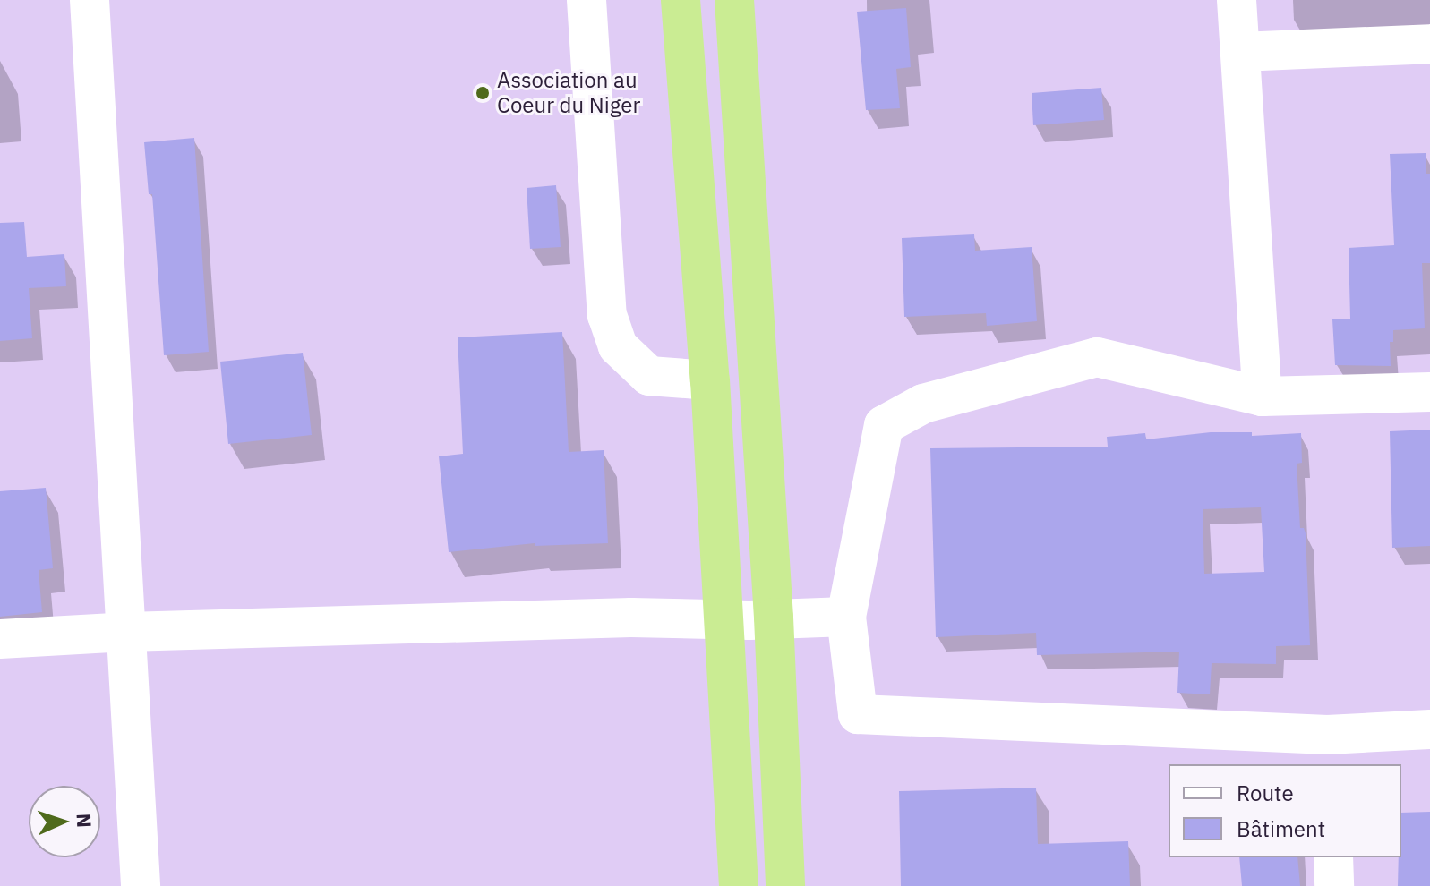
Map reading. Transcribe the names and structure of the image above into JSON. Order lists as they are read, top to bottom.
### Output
{
  "places": ["Association au Coeur du Niger"],
  "legend": ["Route", "Bâtiment"],
  "north": "right"
}
